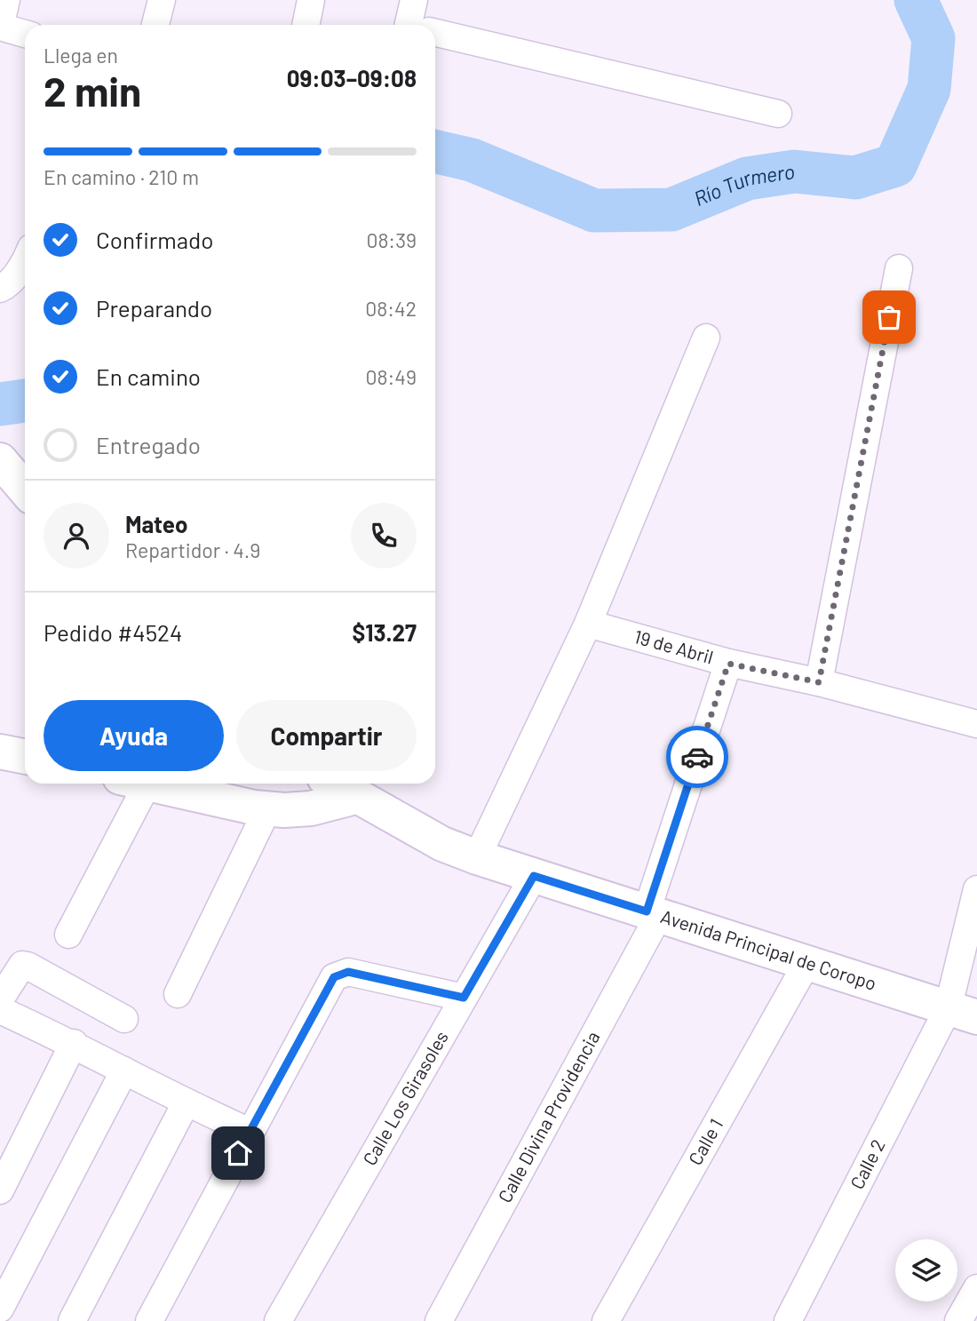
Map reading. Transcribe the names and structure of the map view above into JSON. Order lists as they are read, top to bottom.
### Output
{
  "streets": {
    "street": [
      "19 de Abril",
      "Avenida Principal de Coropo",
      "Calle Los Girasoles",
      "Calle Divina Providencia",
      "Calle 1",
      "Calle 2"
    ]
  },
  "crossings": [
    ["19 de Abril", "Calle Divina Providencia"],
    ["Avenida Principal de Coropo", "Calle Los Girasoles"],
    ["Avenida Principal de Coropo", "Calle Divina Providencia"],
    ["Avenida Principal de Coropo", "Calle 1"],
    ["Avenida Principal de Coropo", "Calle 2"]
  ],
  "water": ["Río Turmero"],
  "page": {
    "heading": ["2 min", "Llega en", "09:03–09:08"],
    "panel": [
      "Mateo",
      "Repartidor · 4.9",
      "Pedido #4524",
      "$13.27"
    ],
    "bar": "En camino · 210 m",
    "list": [
      ["Confirmado", "08:39"],
      ["Preparando", "08:42"],
      ["En camino", "08:49"],
      "Entregado"
    ],
    "buttons": ["Ayuda", "Compartir"]
  }
}
